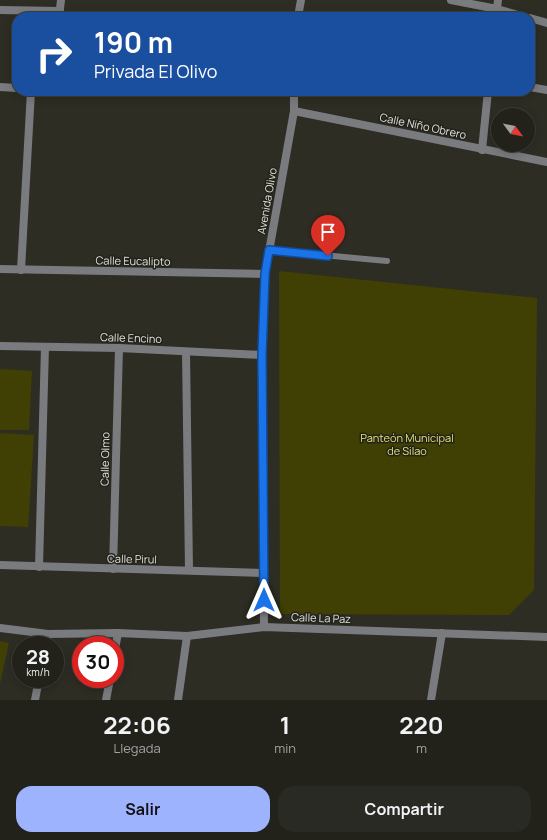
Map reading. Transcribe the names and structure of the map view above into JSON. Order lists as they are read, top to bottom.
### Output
{
  "streets": {
    "street": [
      "Calle Niño Obrero",
      "Avenida Olivo",
      "Calle Eucalipto",
      "Calle Encino",
      "Calle Olmo",
      "Calle Pirul",
      "Calle La Paz"
    ]
  },
  "crossings": [
    ["Calle Niño Obrero", "Avenida Olivo"],
    ["Avenida Olivo", "Calle Eucalipto"],
    ["Avenida Olivo", "Calle Encino"],
    ["Avenida Olivo", "Calle Pirul"],
    ["Avenida Olivo", "Calle La Paz"],
    ["Calle Encino", "Calle Olmo"],
    ["Calle Olmo", "Calle Pirul"]
  ],
  "parks": ["Panteón Municipal de Silao"],
  "north": "bottom right",
  "page": {
    "turn": ["190 m", "Privada El Olivo"],
    "speed": "28 km/h",
    "limit": "30",
    "eta": [
      "22:06",
      "Llegada",
      "1",
      "min",
      "220",
      "m"
    ],
    "buttons": ["Salir", "Compartir"]
  }
}
